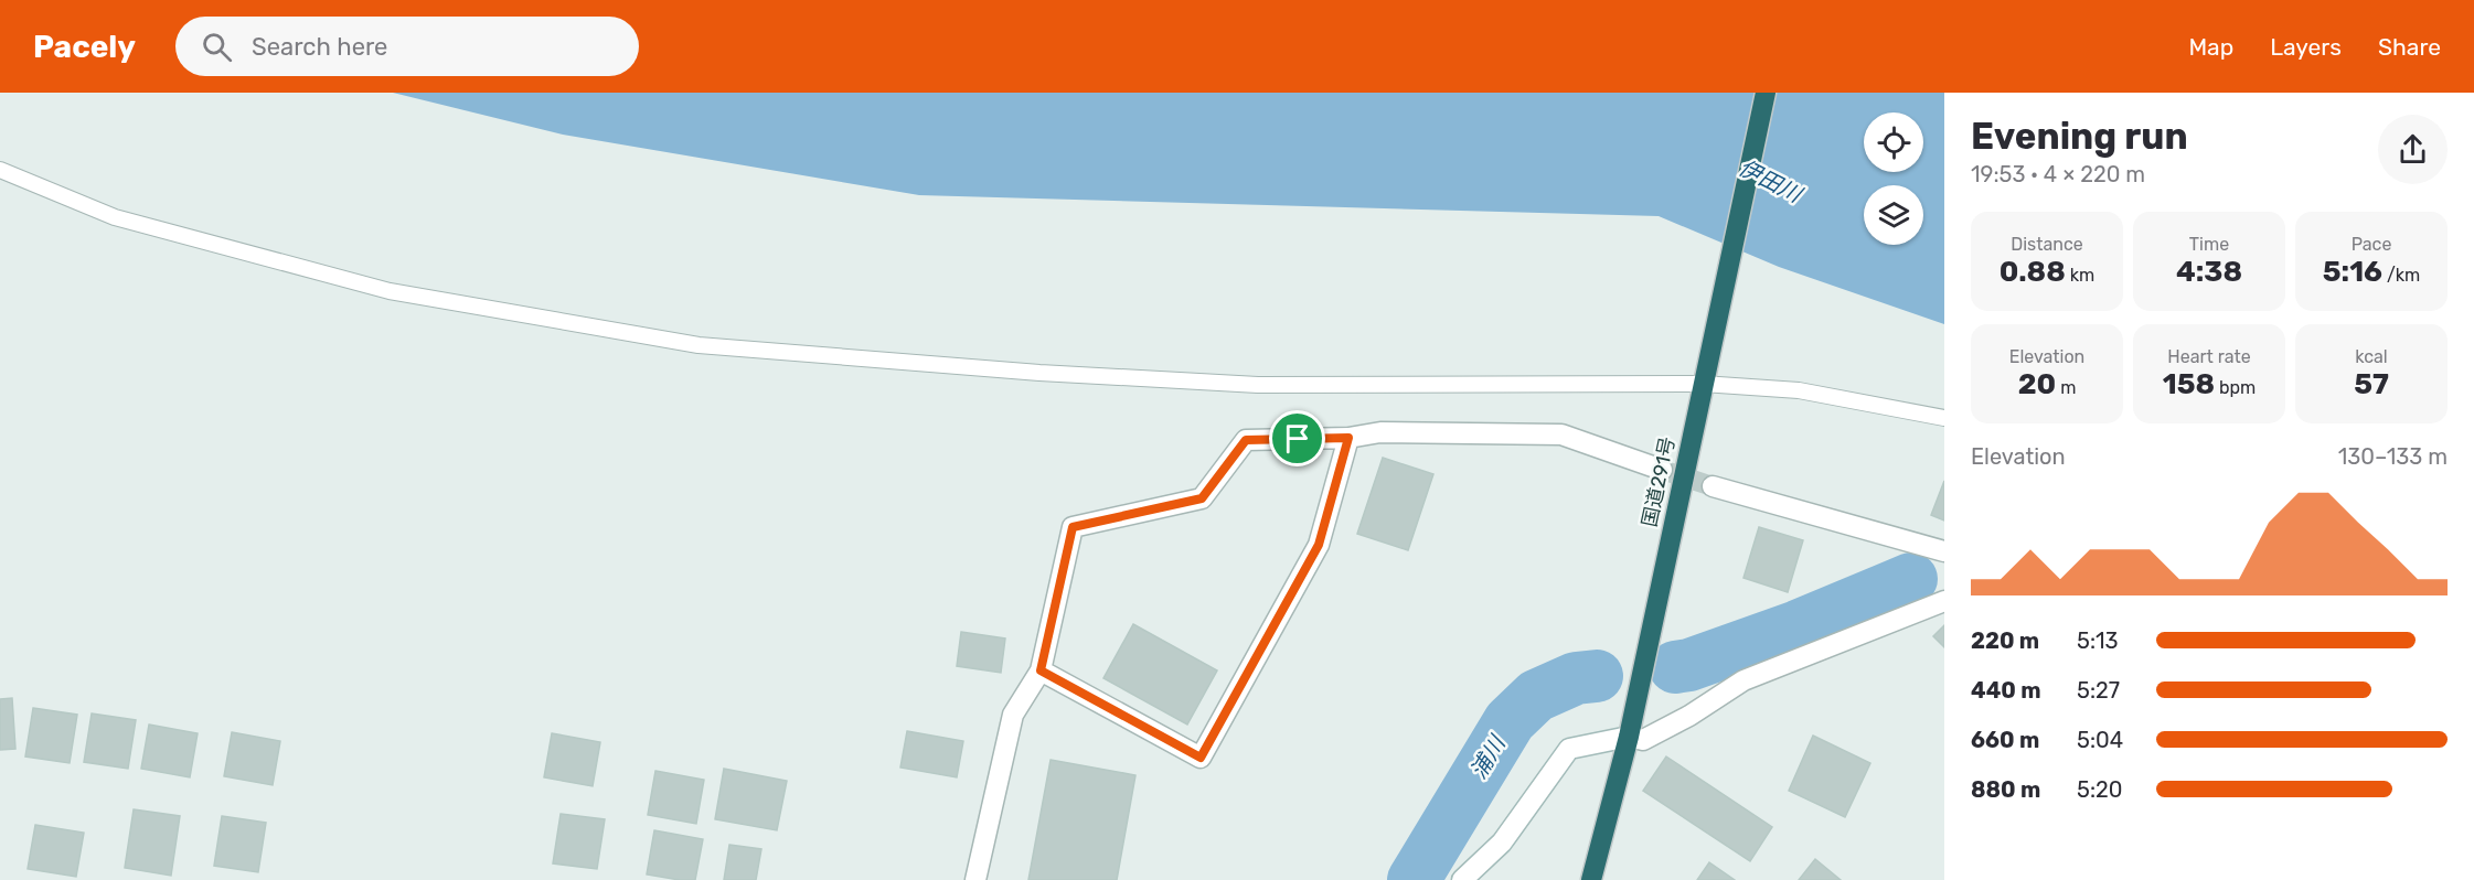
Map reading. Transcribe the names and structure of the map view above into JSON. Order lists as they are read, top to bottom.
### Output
{
  "streets": {
    "highway": ["国道291号"]
  },
  "water": ["伊田川", "浦川"],
  "page": {
    "header": "Pacely",
    "search": "Search here",
    "nav": ["Map", "Layers", "Share"],
    "heading": ["Evening run", "19:53 · 4 × 220 m"],
    "stats": [
      ["Distance", "0.88 km"],
      ["Time", "4:38"],
      ["Pace", "5:16 /km"],
      ["Elevation", "20 m"],
      ["Heart rate", "158 bpm"],
      ["kcal", "57"]
    ],
    "chart": ["Elevation", "130–133 m"],
    "list": [
      {
        "name": "220 m",
        "note": "5:13"
      },
      {
        "name": "440 m",
        "note": "5:27"
      },
      {
        "name": "660 m",
        "note": "5:04"
      },
      {
        "name": "880 m",
        "note": "5:20"
      }
    ]
  }
}
